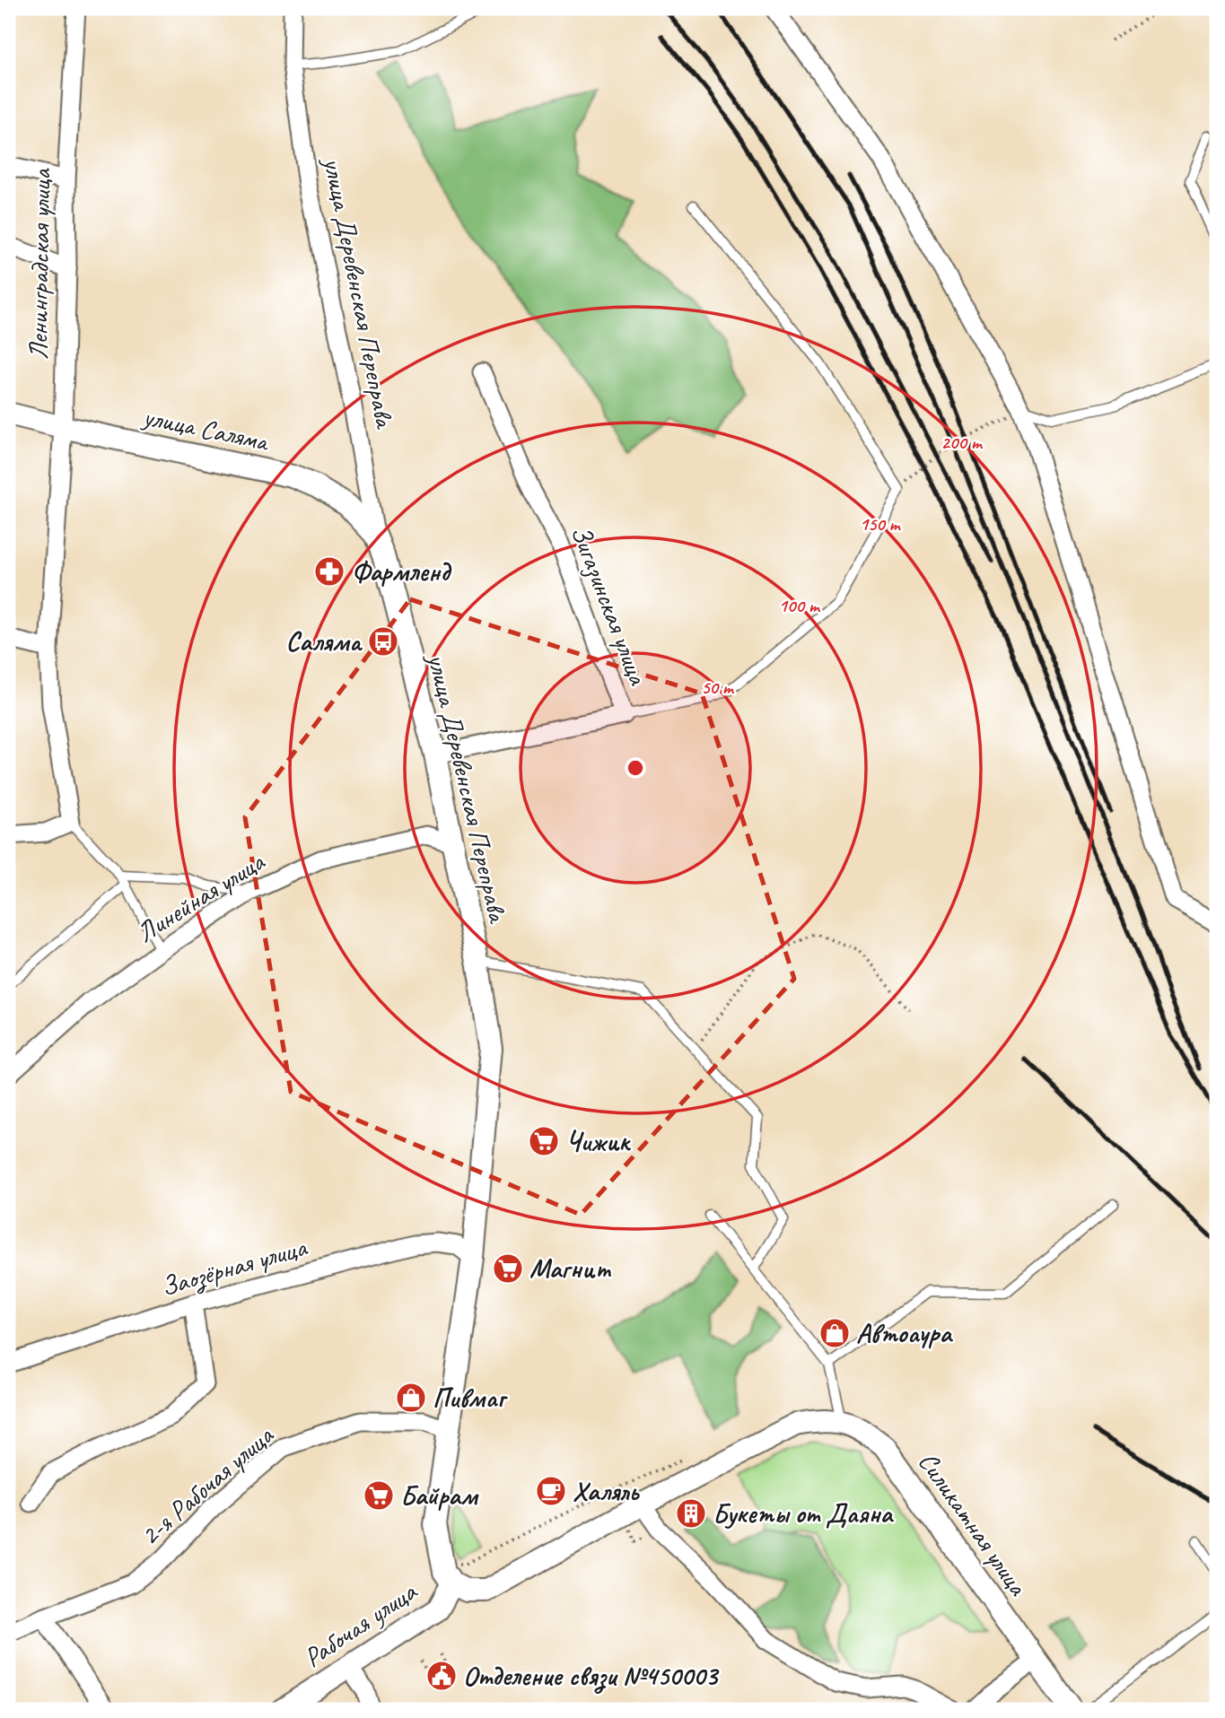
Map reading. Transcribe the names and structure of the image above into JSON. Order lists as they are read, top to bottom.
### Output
{
  "streets": {
    "street": [
      "Ленинградская улица",
      "улица Деревенская Переправа",
      "улица Саляма",
      "Зигазинская улица",
      "Линейная улица",
      "Заозёрная улица",
      "2-я Рабочая улица",
      "Силикатная улица",
      "Рабочая улица"
    ]
  },
  "crossings": [
    ["Ленинградская улица", "улица Саляма"],
    ["улица Деревенская Переправа", "улица Саляма"],
    ["улица Деревенская Переправа", "Зигазинская улица"],
    ["улица Деревенская Переправа", "Линейная улица"],
    ["улица Деревенская Переправа", "Заозёрная улица"],
    ["улица Деревенская Переправа", "2-я Рабочая улица"],
    ["улица Деревенская Переправа", "Рабочая улица"],
    ["Силикатная улица", "Рабочая улица"]
  ],
  "places": {
    "pharmacy": ["Фармленд"],
    "bus stop": ["Саляма"],
    "supermarket": ["Чижик", "Магнит", "Байрам"],
    "shop": ["Автоаура", "Пивмаг"],
    "cafe": ["Халяль"],
    "building": ["Букеты от Даяна"],
    "public building": ["Отделение связи №450003"]
  },
  "rings": [
    "200 m",
    "150 m",
    "100 m",
    "50 m"
  ]
}
